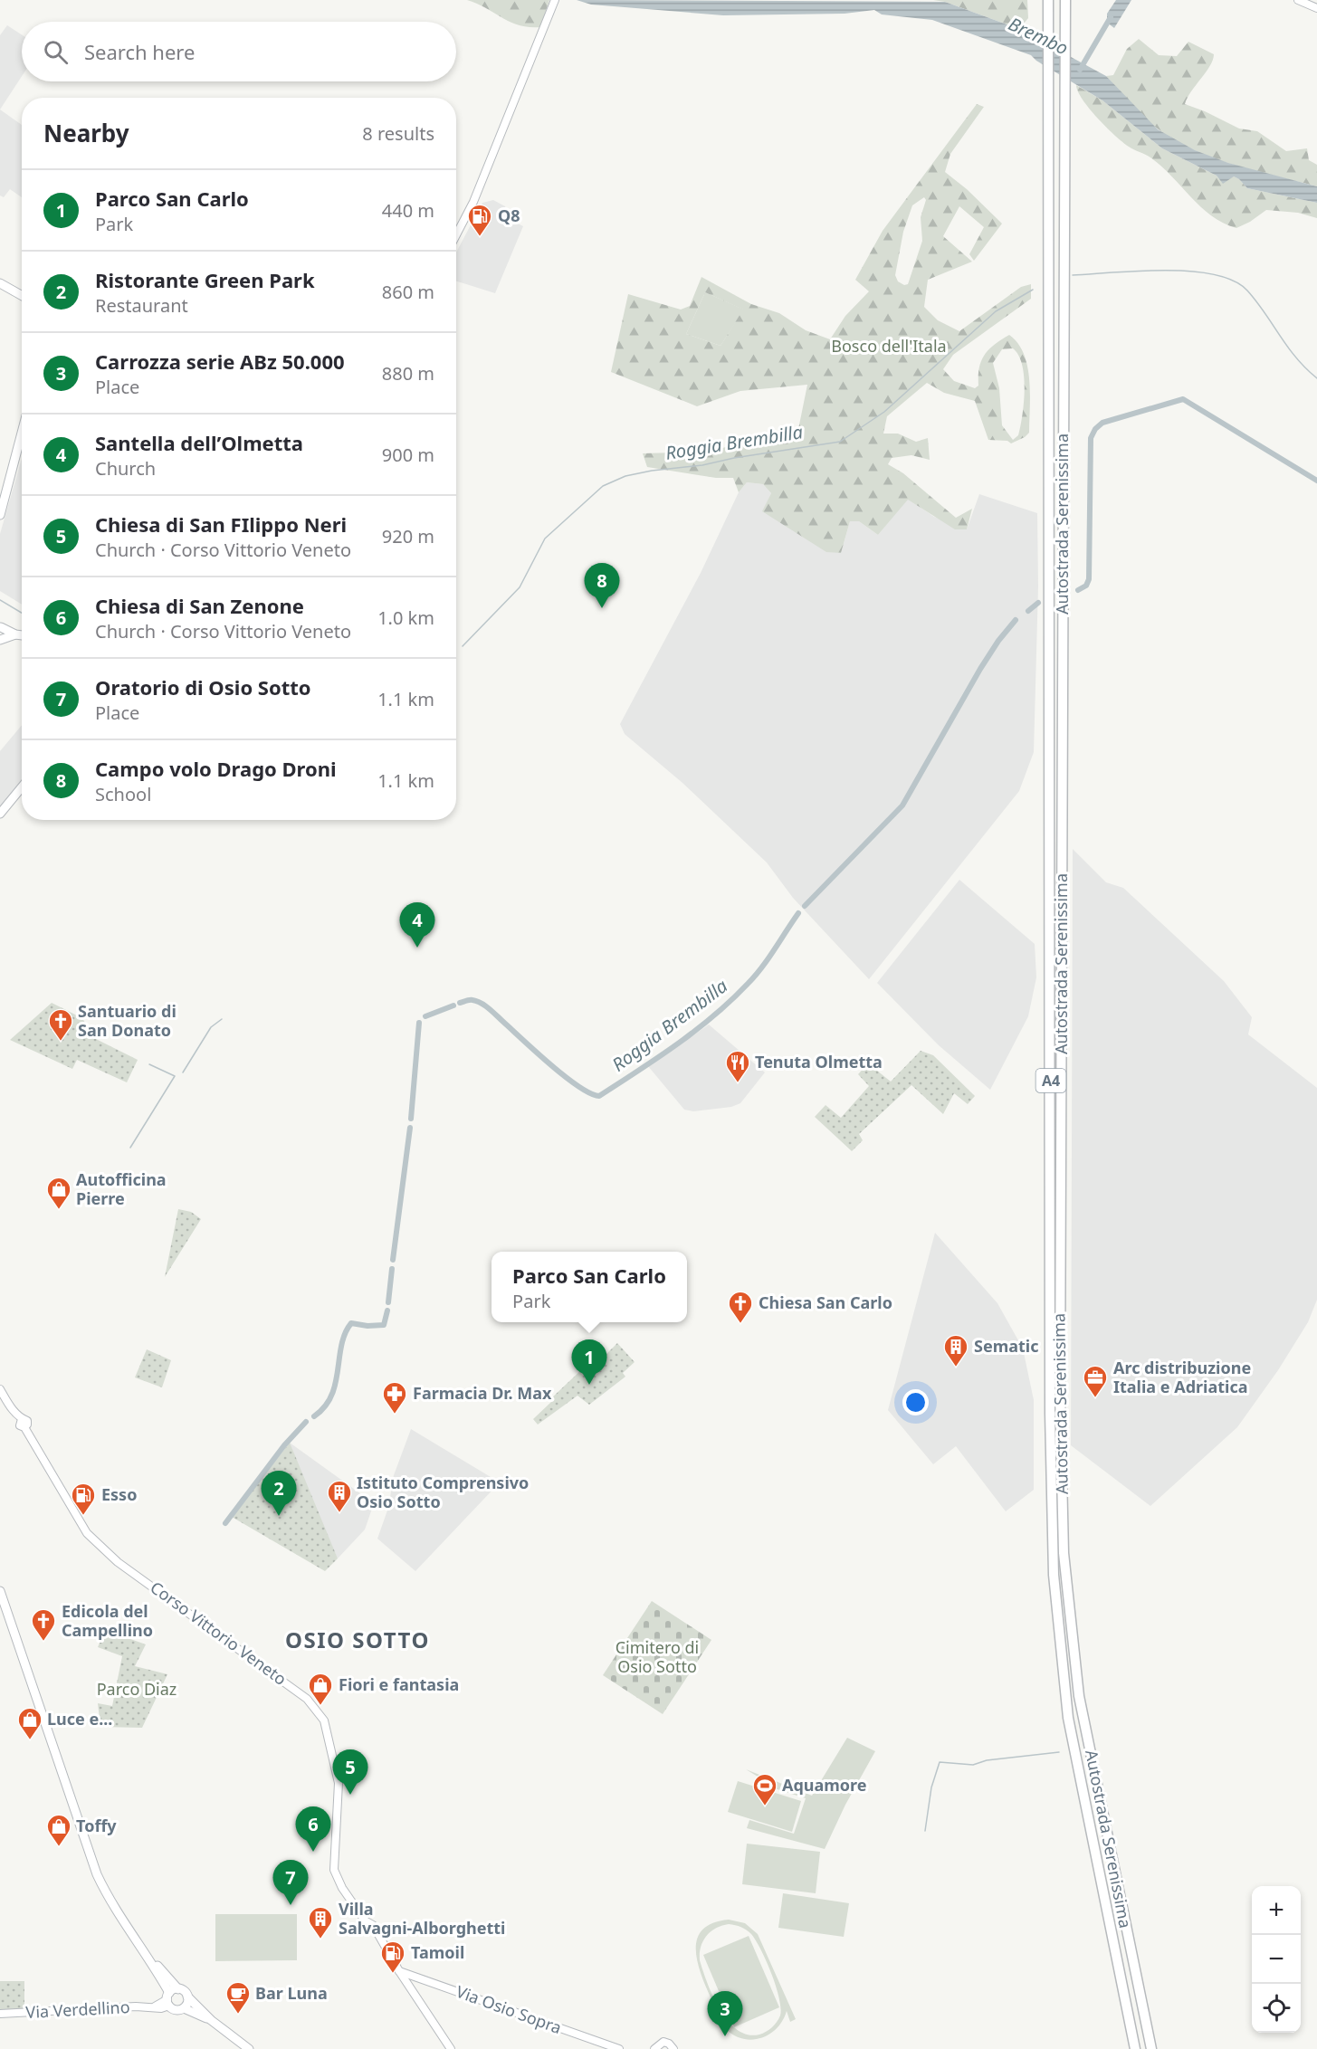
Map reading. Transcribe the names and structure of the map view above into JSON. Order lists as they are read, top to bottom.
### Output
{
  "streets": {
    "highway": ["Autostrada Serenissima", "A4"],
    "street": ["Corso Vittorio Veneto", "Via Verdellino", "Via Osio Sopra"]
  },
  "crossings": [
    ["Corso Vittorio Veneto", "Via Osio Sopra"]
  ],
  "districts": ["OSIO SOTTO"],
  "water": ["Brembo", "Roggia Brembilla"],
  "parks": ["Bosco dell'Itala", "Cimitero di Osio Sotto", "Parco Diaz"],
  "places": {
    "fuel station": ["Q8", "Esso", "Tamoil"],
    "church": ["Santuario di San Donato", "Chiesa San Carlo", "Edicola del Campellino"],
    "restaurant": ["Tenuta Olmetta"],
    "shop": [
      "Autofficina Pierre",
      "Fiori e fantasia",
      "Luce e...",
      "Toffy"
    ],
    "building": ["Sematic", "Istituto Comprensivo Osio Sotto", "Villa Salvagni-Alborghetti"],
    "office": ["Arc distribuzione Italia e Adriatica"],
    "pharmacy": ["Farmacia Dr. Max"],
    "sports": ["Aquamore"],
    "cafe": ["Bar Luna"]
  },
  "page": {
    "search": "Search here",
    "heading": ["Nearby", "8 results"],
    "list": [
      {
        "mark": "1",
        "name": "Parco San Carlo",
        "note": "Park",
        "value": "440 m"
      },
      {
        "mark": "2",
        "name": "Ristorante Green Park",
        "note": "Restaurant",
        "value": "860 m"
      },
      {
        "mark": "3",
        "name": "Carrozza serie ABz 50.000",
        "note": "Place",
        "value": "880 m"
      },
      {
        "mark": "4",
        "name": "Santella dell’Olmetta",
        "note": "Church",
        "value": "900 m"
      },
      {
        "mark": "5",
        "name": "Chiesa di San FIlippo Neri",
        "note": "Church · Corso Vittorio Veneto",
        "value": "920 m"
      },
      {
        "mark": "6",
        "name": "Chiesa di San Zenone",
        "note": "Church · Corso Vittorio Veneto",
        "value": "1.0 km"
      },
      {
        "mark": "7",
        "name": "Oratorio di Osio Sotto",
        "note": "Place",
        "value": "1.1 km"
      },
      {
        "mark": "8",
        "name": "Campo volo Drago Droni",
        "note": "School",
        "value": "1.1 km"
      }
    ],
    "pins": [
      "8",
      "4",
      "1",
      "2",
      "5",
      "6",
      "7",
      "3"
    ],
    "popup": ["Parco San Carlo", "Park"],
    "map_buttons": ["+", "−"]
  }
}
